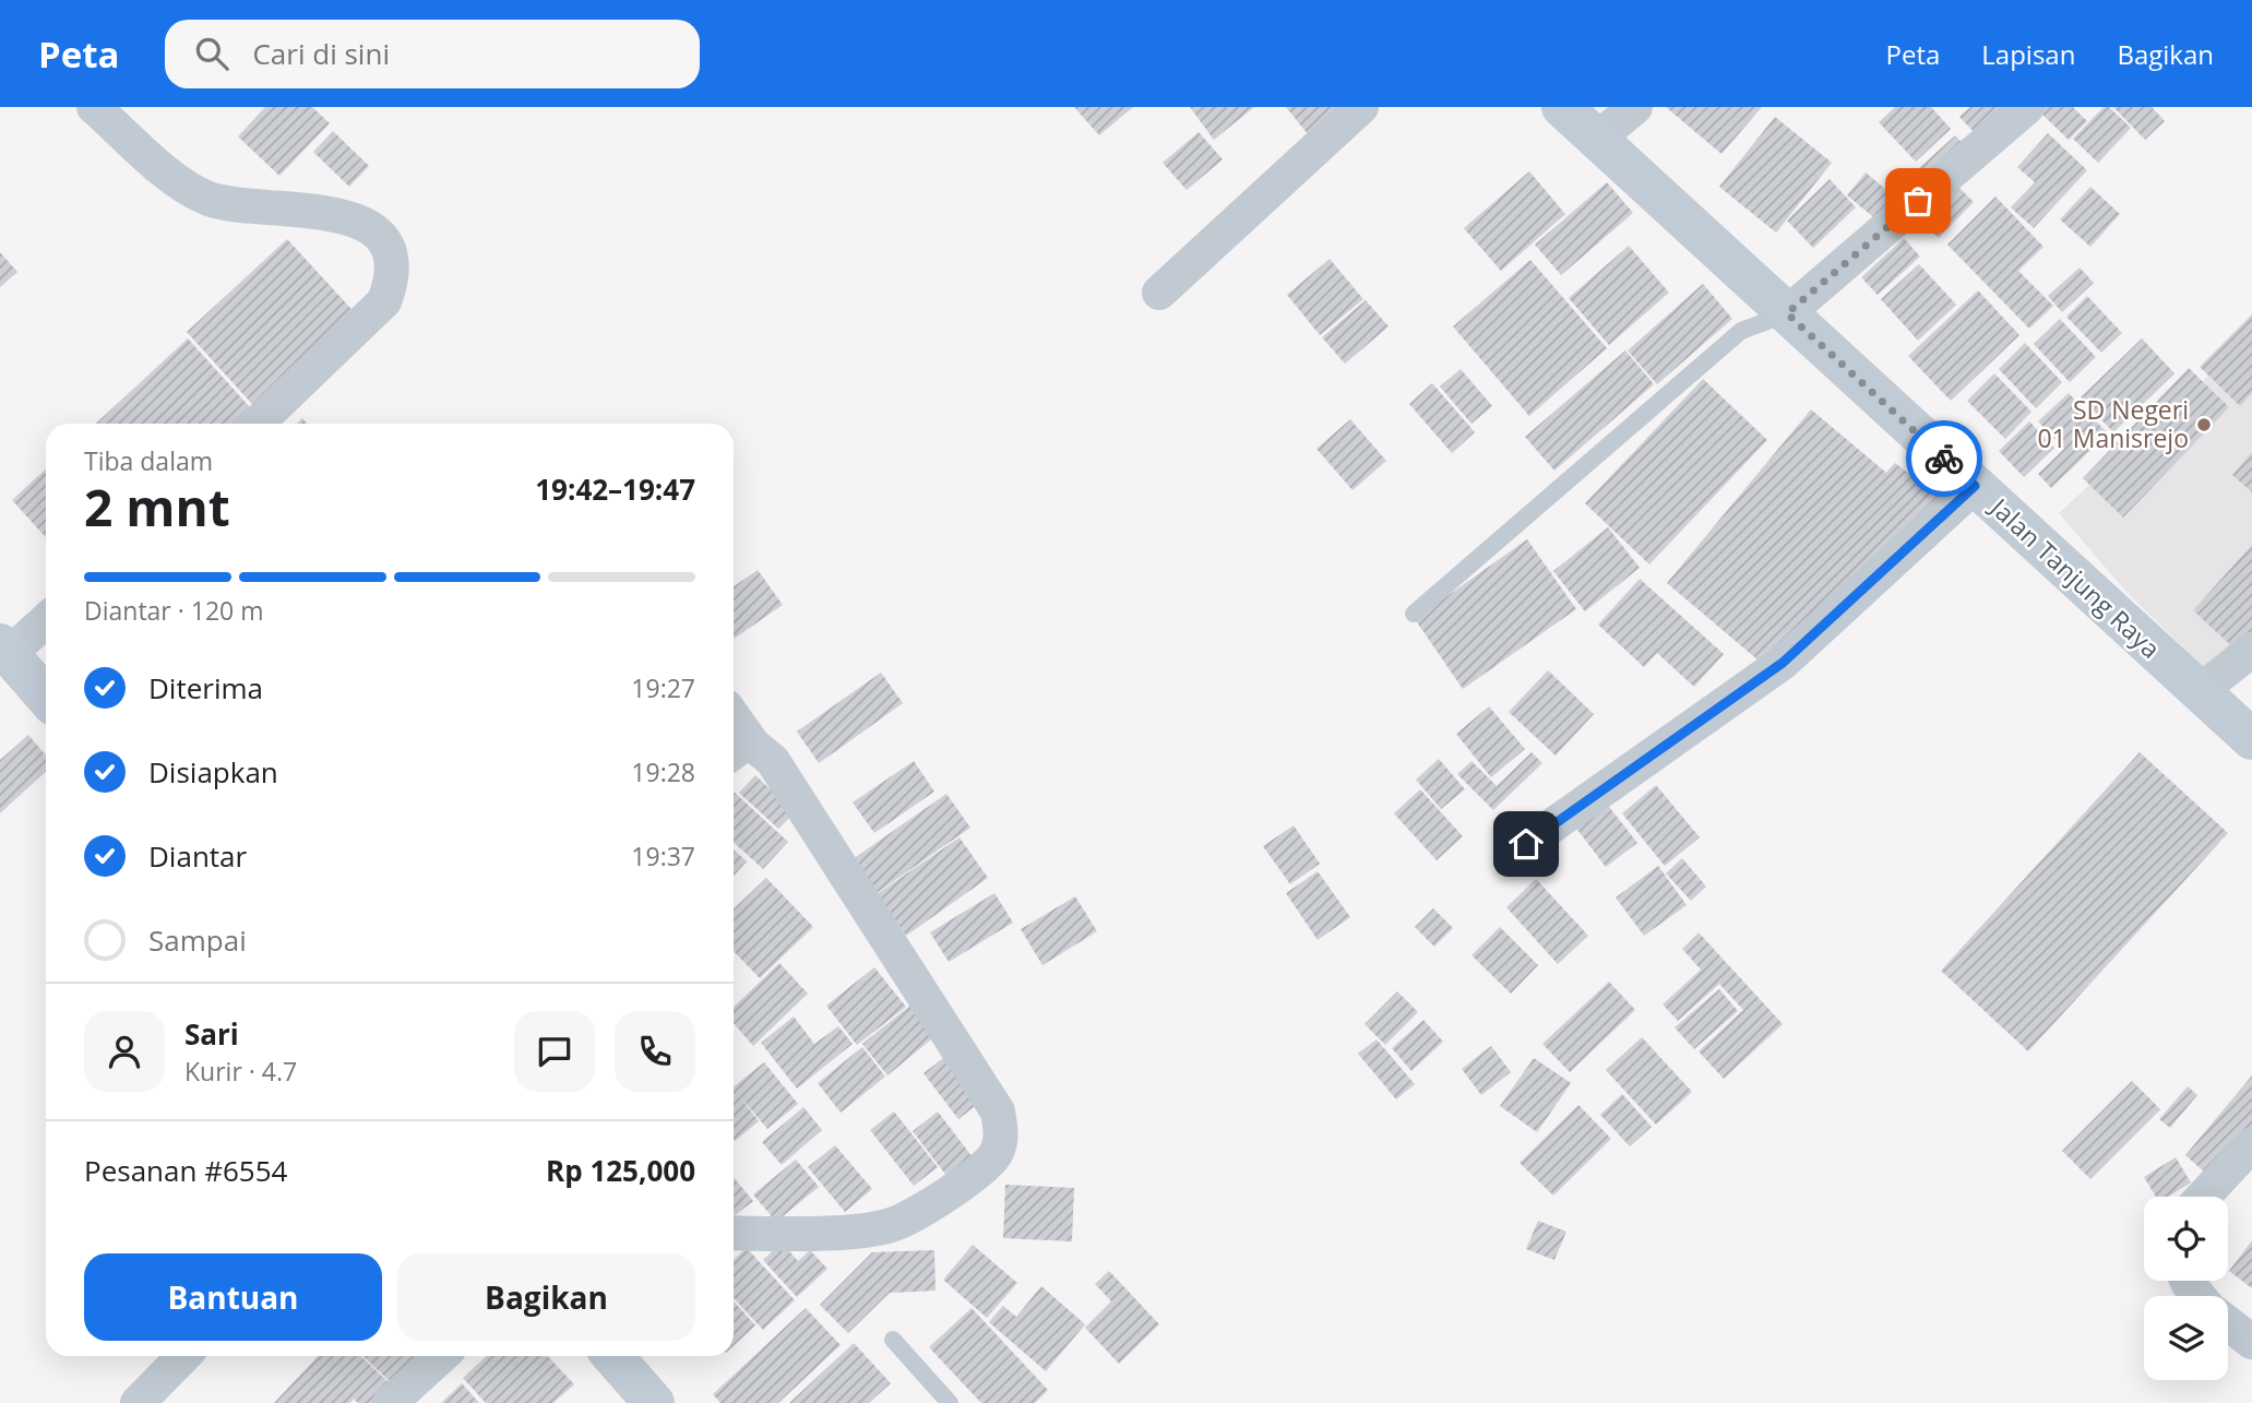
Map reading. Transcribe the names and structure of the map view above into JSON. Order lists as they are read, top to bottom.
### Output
{
  "streets": {
    "main road": ["Jalan Tanjung Raya"]
  },
  "places": ["SD Negeri 01 Manisrejo"],
  "page": {
    "header": "Peta",
    "search": "Cari di sini",
    "nav": ["Peta", "Lapisan", "Bagikan"],
    "heading": ["2 mnt", "Tiba dalam", "19:42–19:47"],
    "panel": [
      "Sari",
      "Kurir · 4.7",
      "Pesanan #6554",
      "Rp 125,000"
    ],
    "bar": "Diantar · 120 m",
    "list": [
      ["Diterima", "19:27"],
      ["Disiapkan", "19:28"],
      ["Diantar", "19:37"],
      "Sampai"
    ],
    "buttons": ["Bantuan", "Bagikan"]
  }
}
